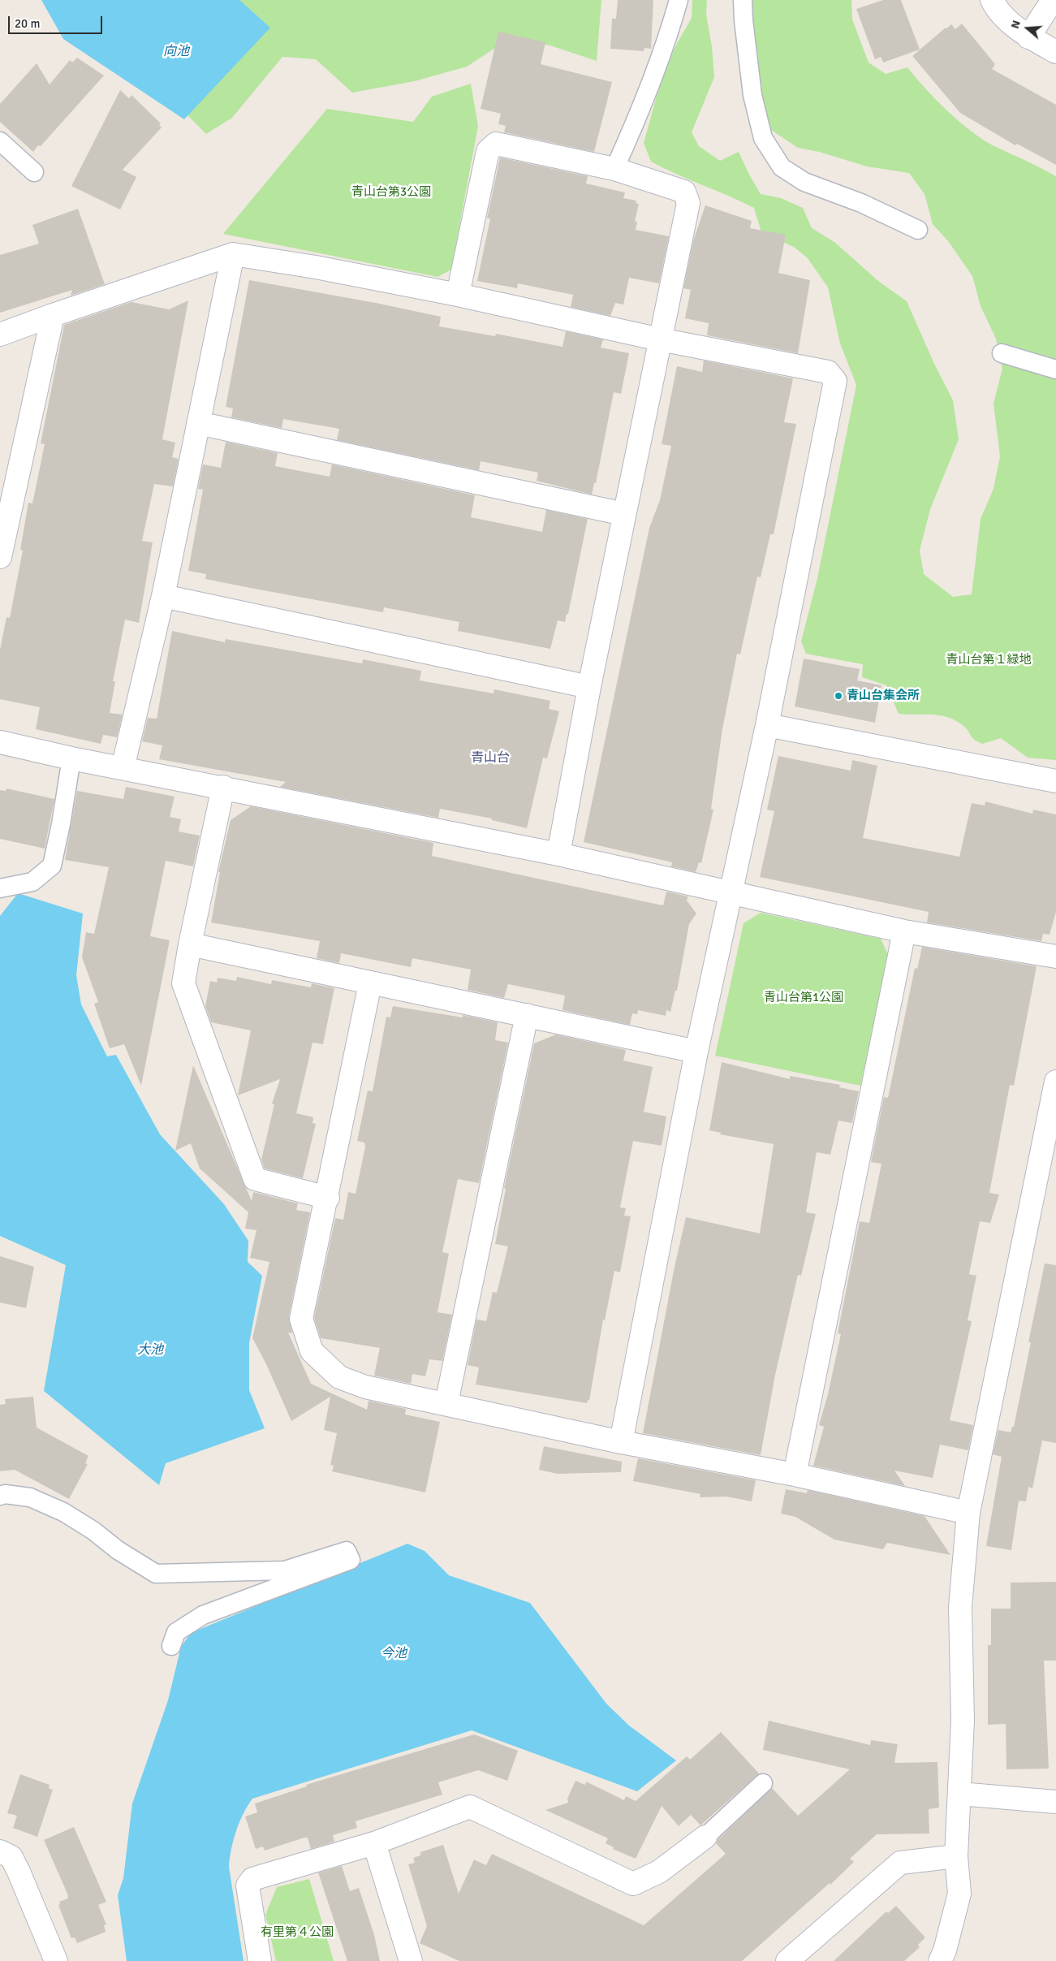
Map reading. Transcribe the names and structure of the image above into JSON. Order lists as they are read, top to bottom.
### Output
{
  "districts": ["青山台"],
  "water": ["向池", "大池", "今池"],
  "parks": [
    "青山台第3公園",
    "青山台第１緑地",
    "青山台第1公園",
    "有里第４公園"
  ],
  "places": ["青山台集会所"],
  "scale_bar": "20 m",
  "north": "left"
}
